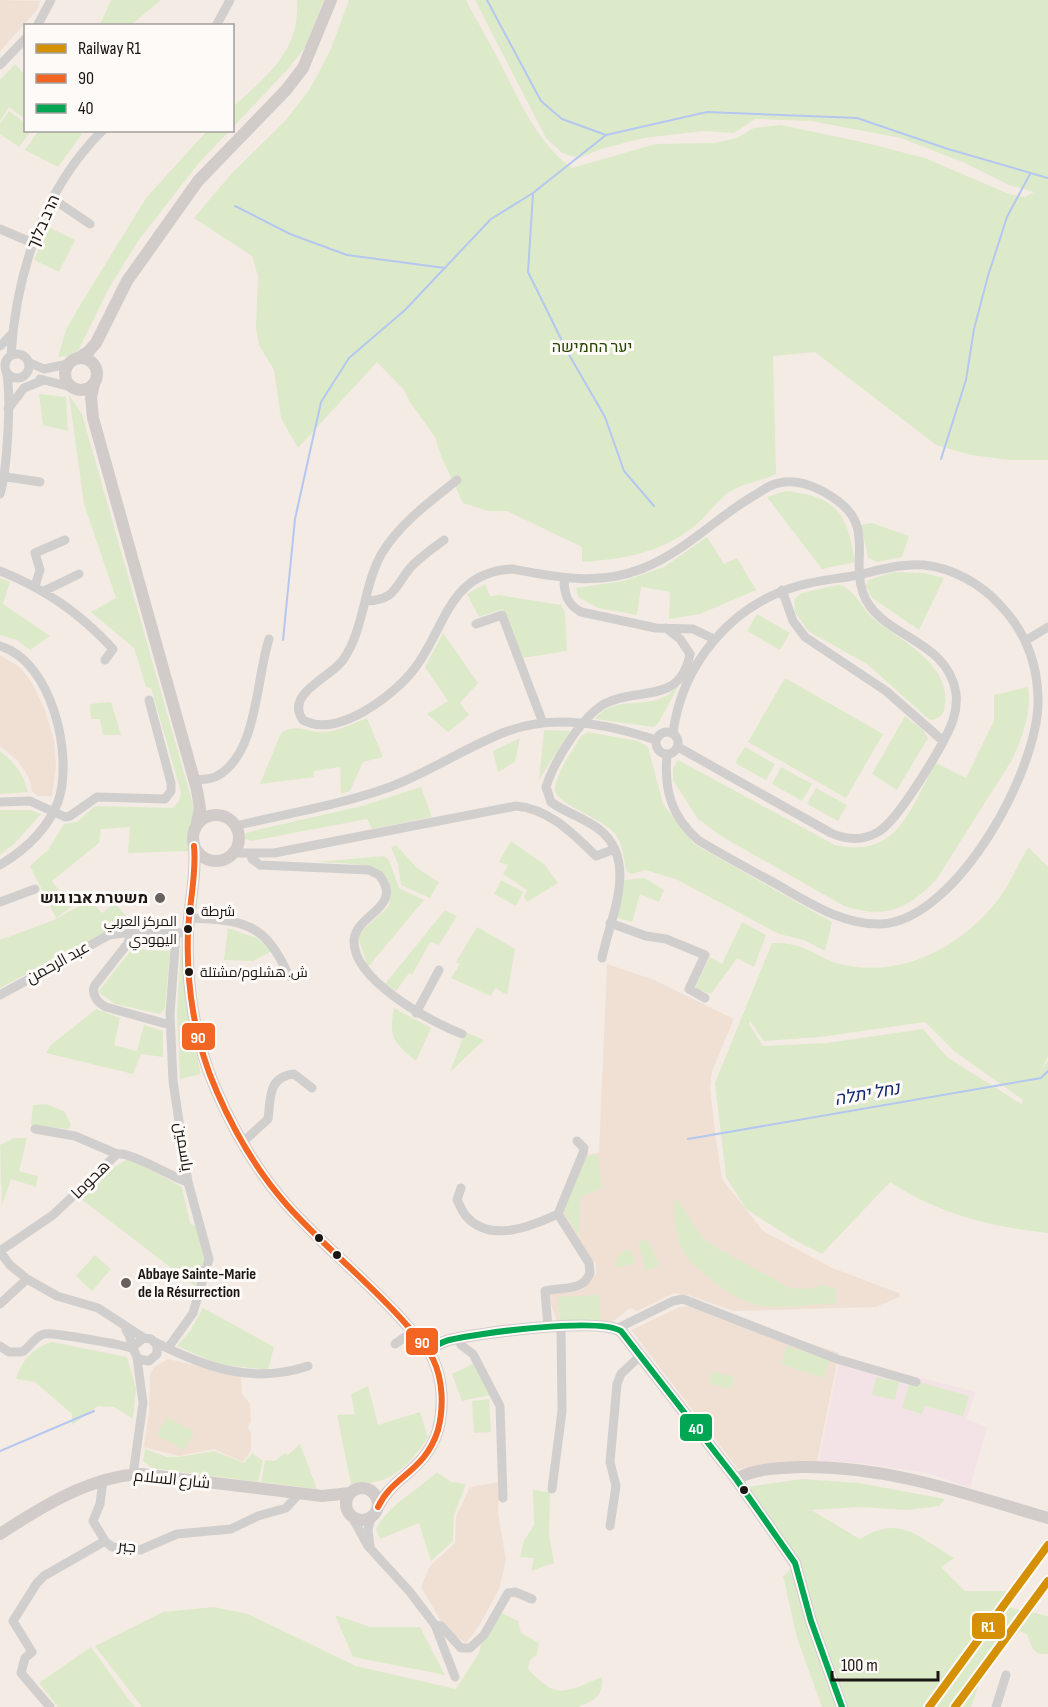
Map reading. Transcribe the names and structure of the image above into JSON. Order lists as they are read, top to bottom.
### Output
{
  "streets": {
    "main road": ["شارع السلام"],
    "street": [
      "הרב בלוך",
      "عبد الرحمن",
      "ياسمين",
      "هحوما",
      "جبر"
    ]
  },
  "crossings": [
    ["عبد الرحمن", "ياسمين"],
    ["ياسمين", "هحوما"],
    ["شارع السلام", "جبر"]
  ],
  "water": ["נחל יתלה"],
  "parks": ["יער החמישה"],
  "places": [
    "משטרת אבו גוש",
    "شرطة",
    "المركز العربي اليهودي",
    "ش. هشلوم/مشتلة",
    "Abbaye Sainte-Marie de la Résurrection"
  ],
  "lines": ["transit line 90", "transit line 40", "rail line R1"],
  "legend": ["Railway R1", "90", "40"],
  "scale_bar": "100 m"
}
